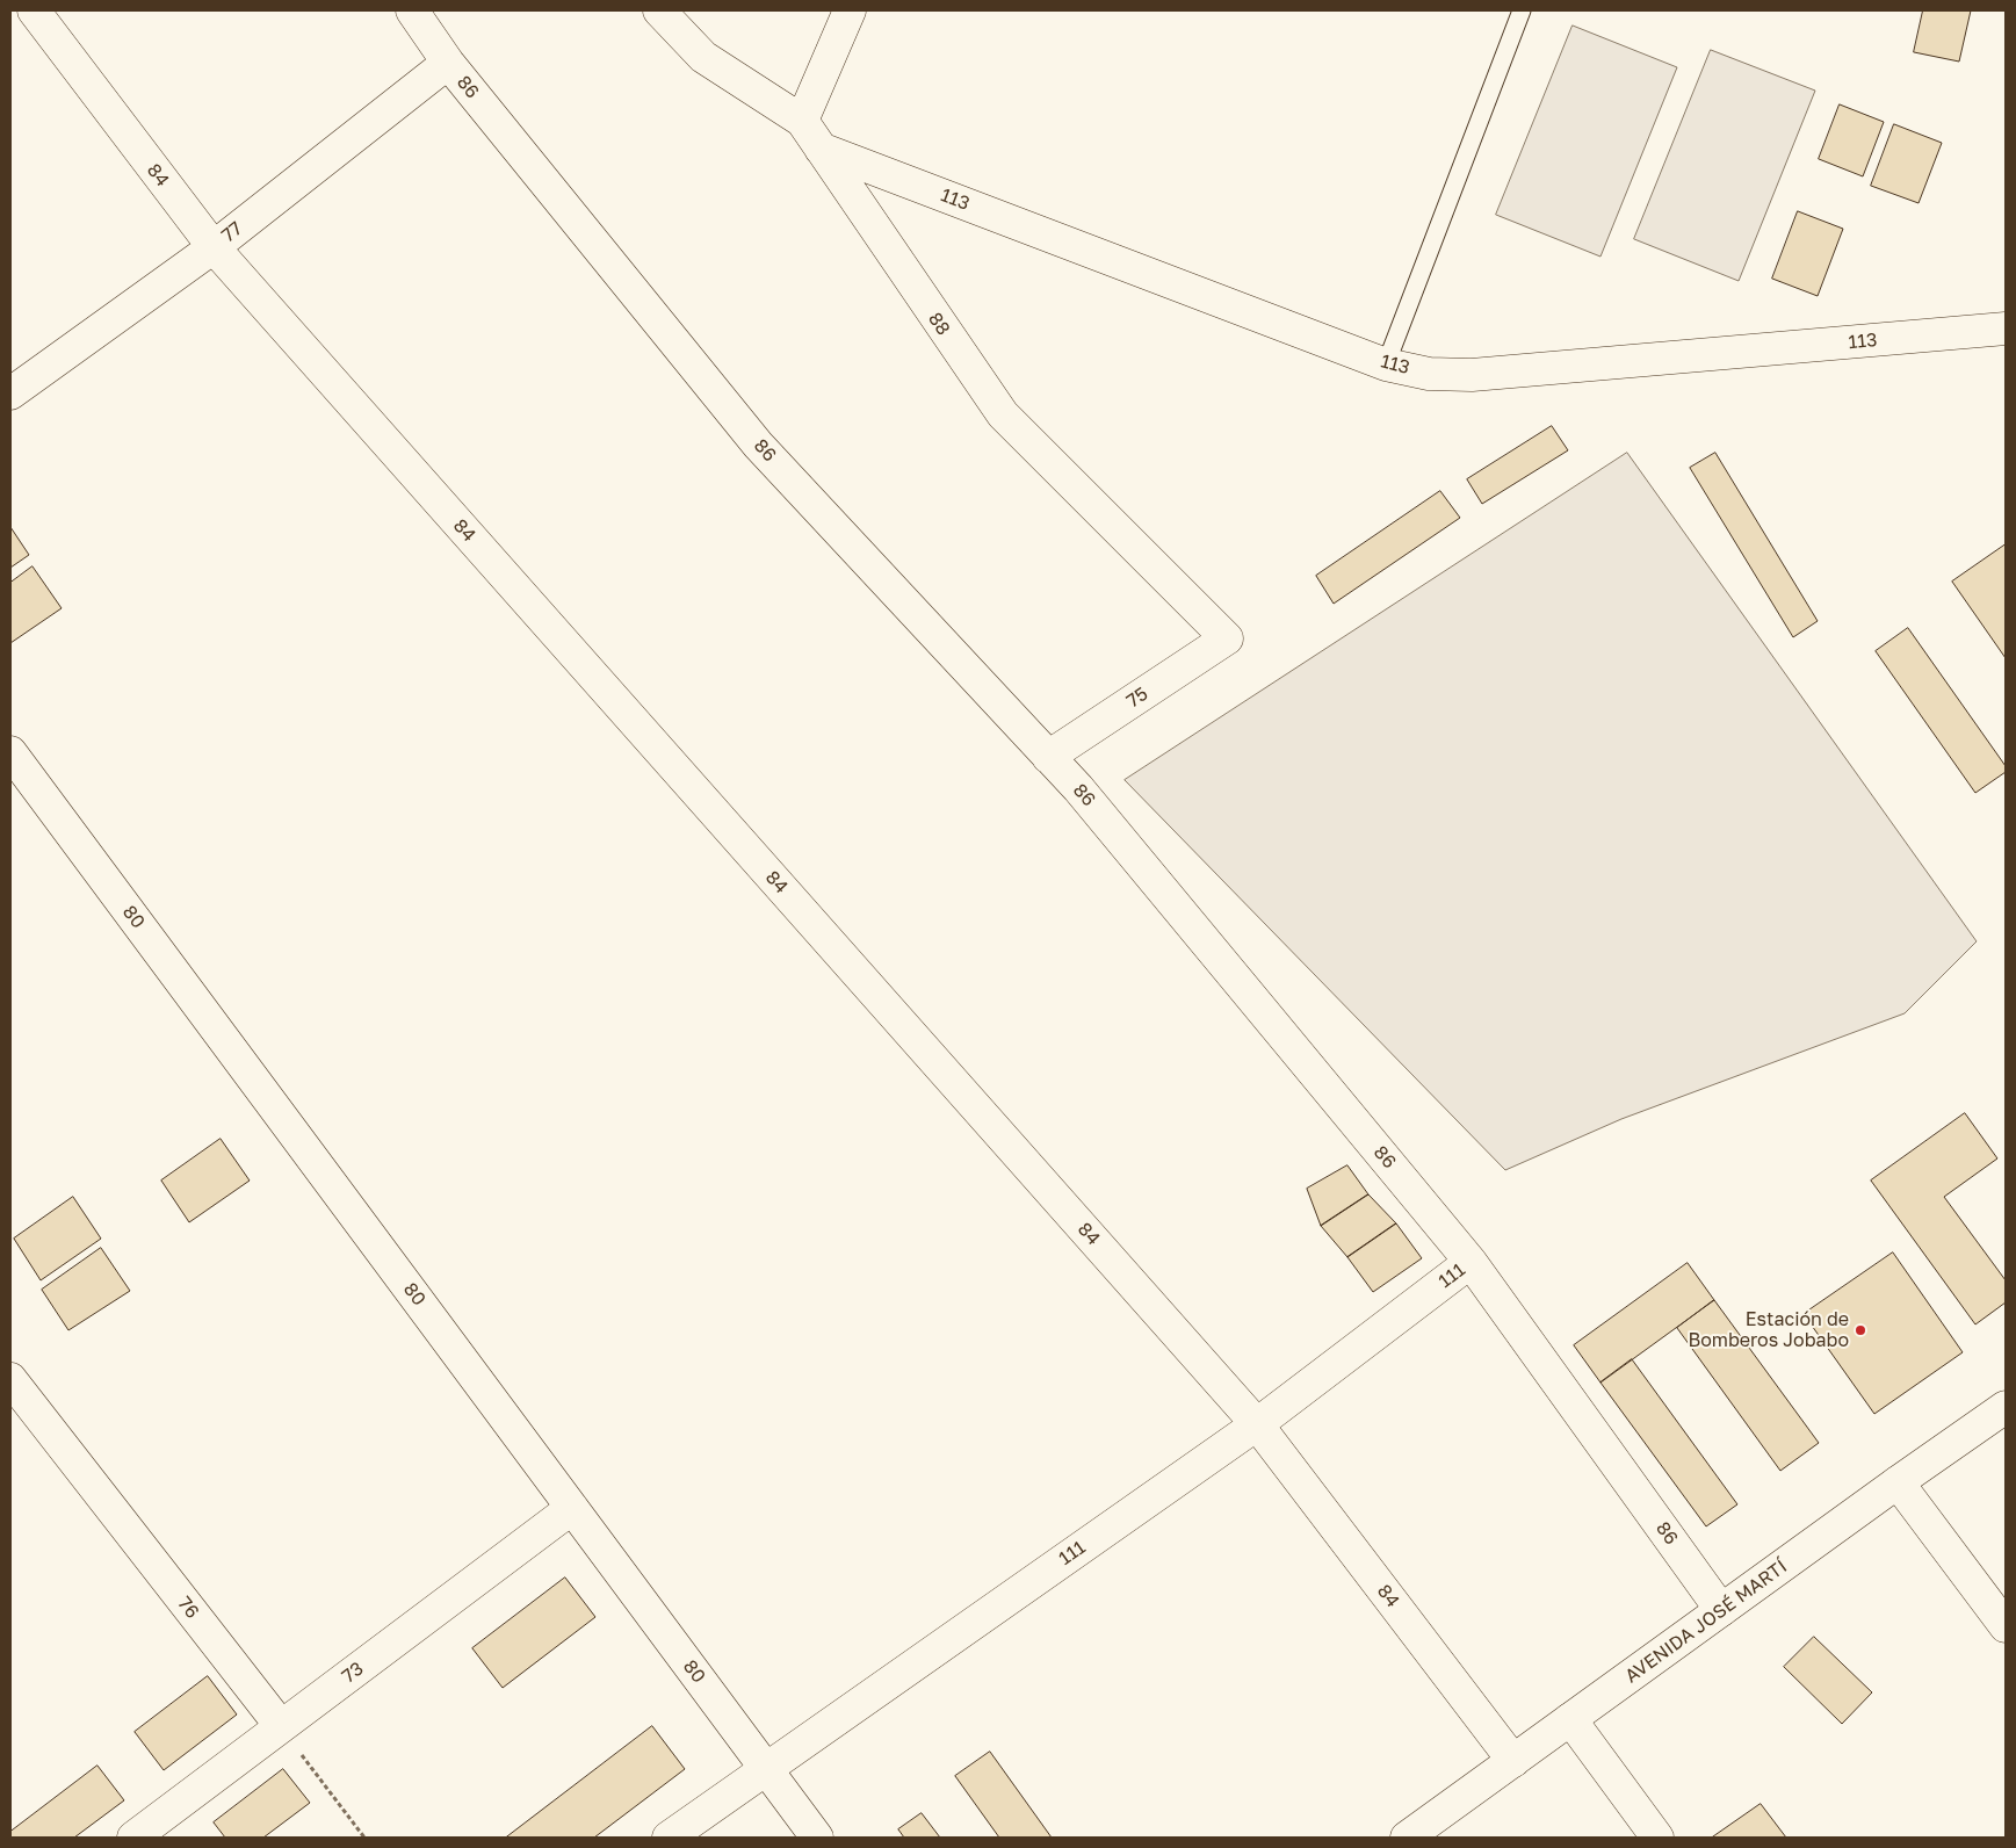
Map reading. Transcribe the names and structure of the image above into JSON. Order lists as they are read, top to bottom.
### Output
{
  "streets": {
    "street": [
      "86",
      "84",
      "113",
      "77",
      "88",
      "75",
      "80",
      "111",
      "76",
      "AVENIDA JOSÉ MARTÍ",
      "73"
    ]
  },
  "crossings": [
    ["86", "77"],
    ["86", "75"],
    ["86", "111"],
    ["86", "AVENIDA JOSÉ MARTÍ"],
    ["84", "77"],
    ["84", "111"],
    ["84", "AVENIDA JOSÉ MARTÍ"],
    ["113", "88"],
    ["88", "75"],
    ["80", "111"],
    ["80", "73"],
    ["76", "73"]
  ],
  "places": ["Estación de Bomberos Jobabo"]
}
